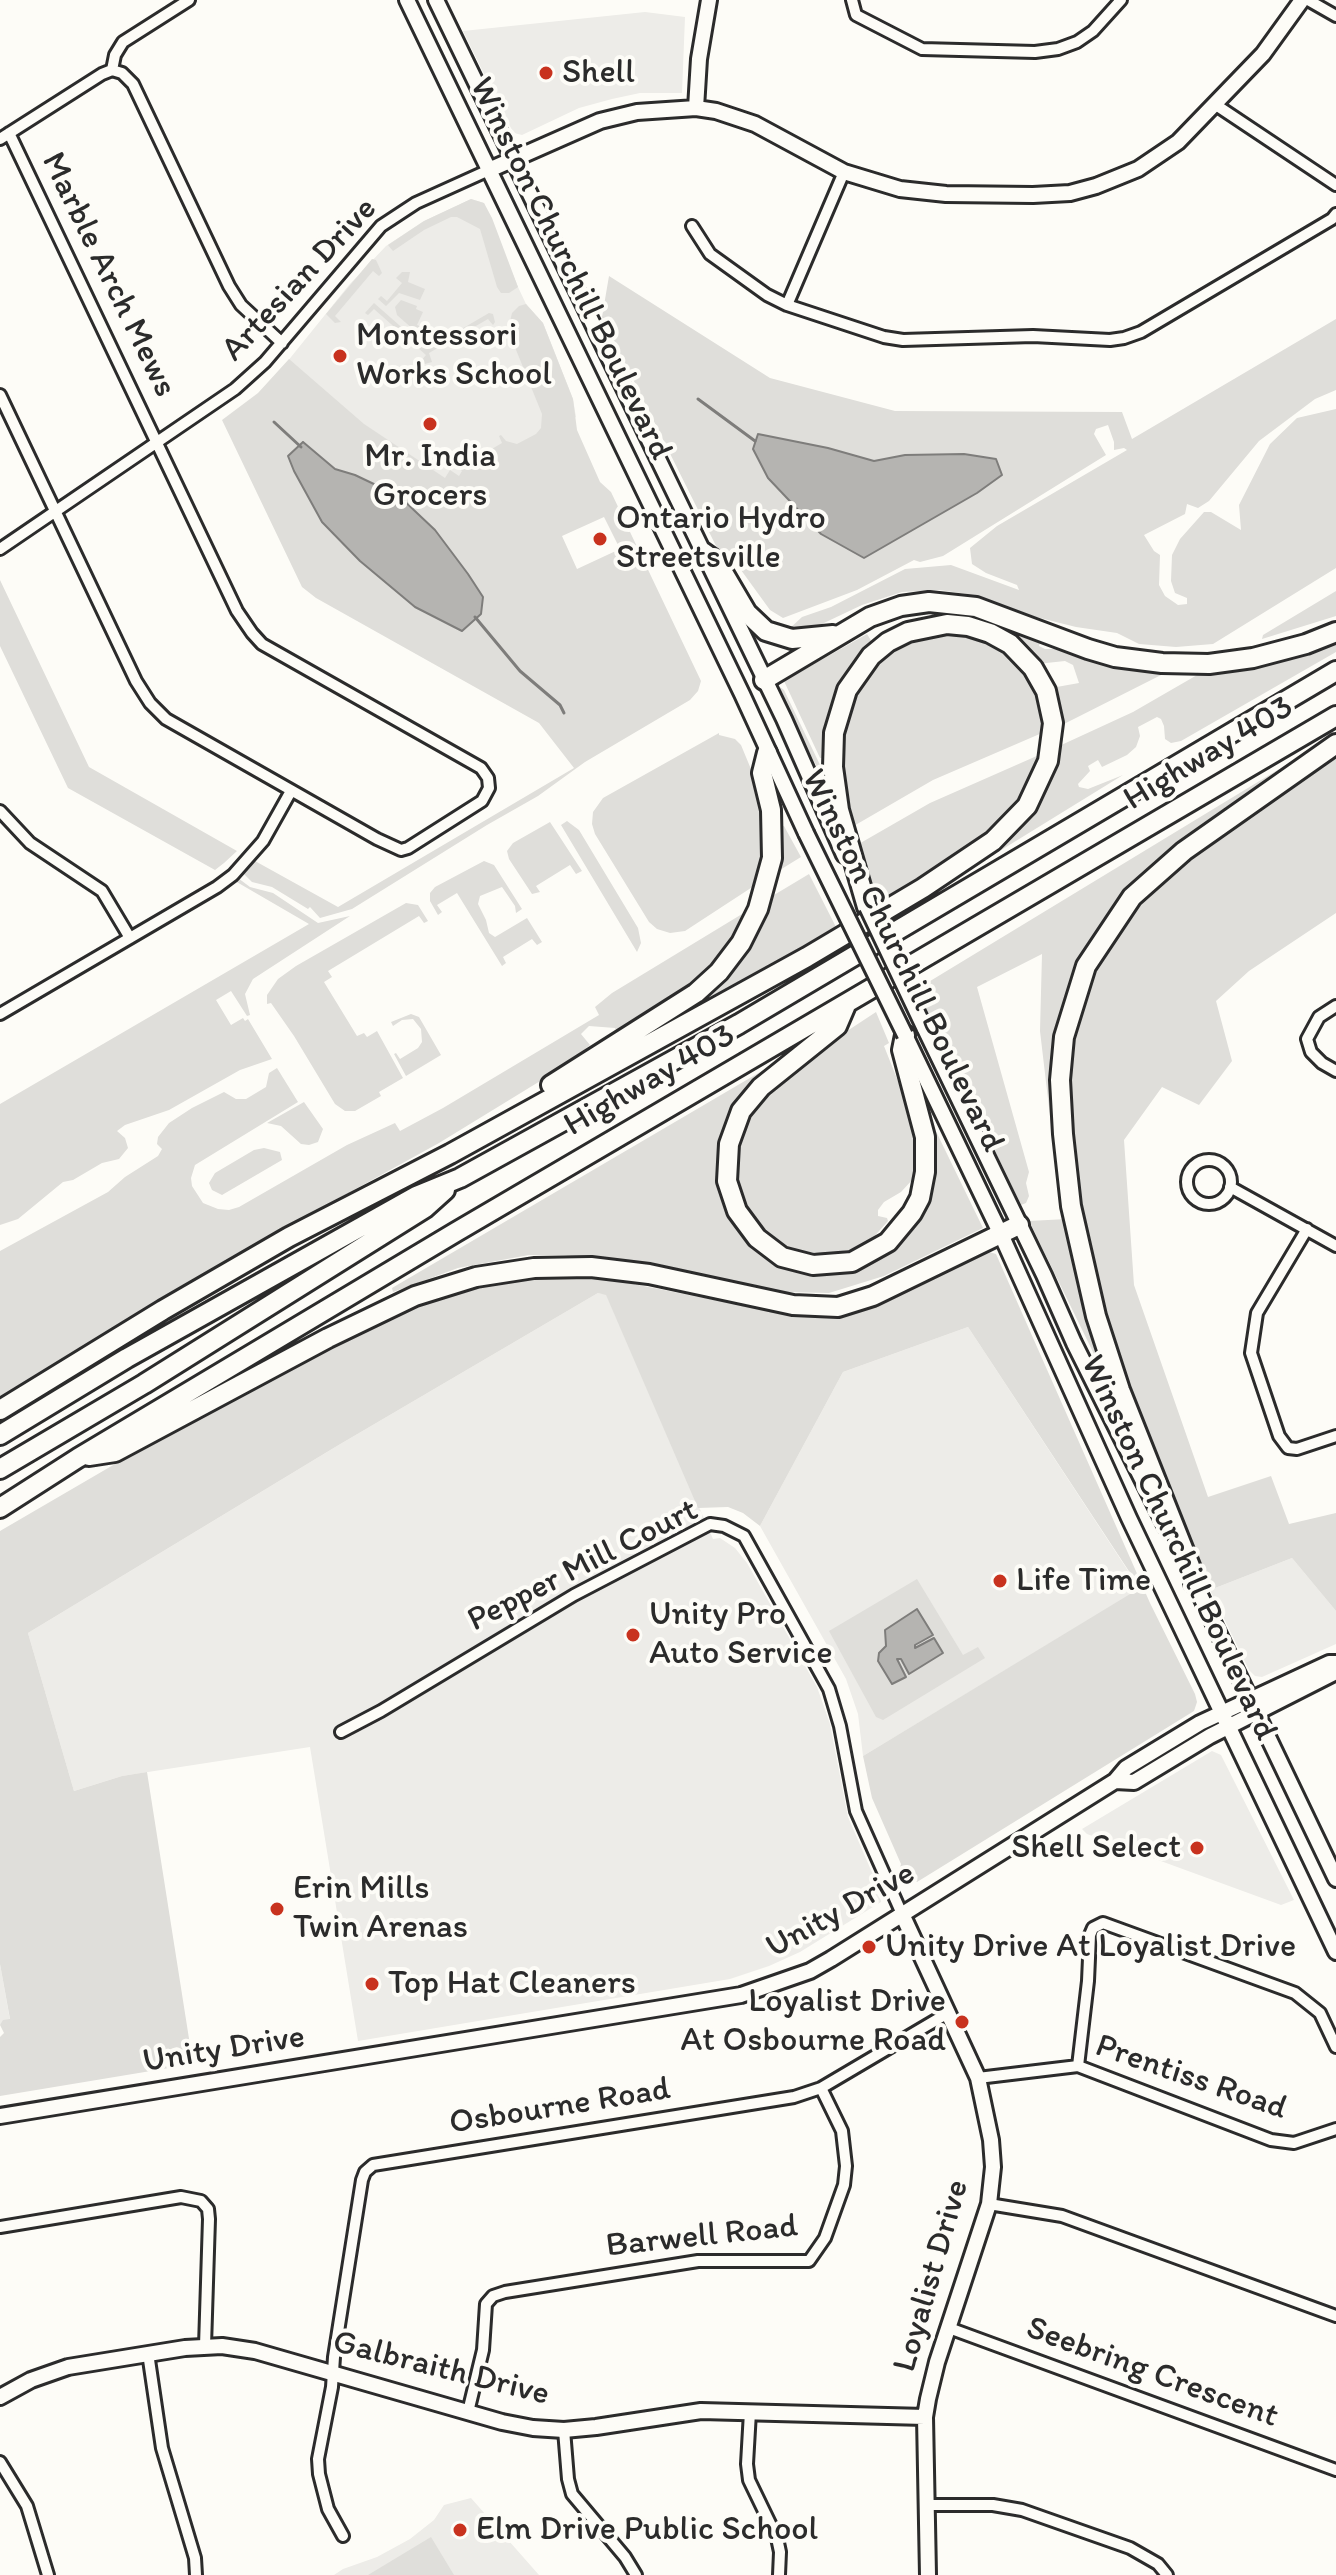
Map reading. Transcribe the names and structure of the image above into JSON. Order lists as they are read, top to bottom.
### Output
{
  "streets": {
    "highway": ["Highway 403"],
    "main road": [
      "Winston Churchill Boulevard",
      "Unity Drive",
      "Loyalist Drive",
      "Galbraith Drive"
    ],
    "street": [
      "Marble Arch Mews",
      "Artesian Drive",
      "Pepper Mill Court",
      "Prentiss Road",
      "Osbourne Road",
      "Barwell Road",
      "Seebring Crescent"
    ]
  },
  "crossings": [
    ["Winston Churchill Boulevard", "Artesian Drive"],
    ["Winston Churchill Boulevard", "Unity Drive"],
    ["Marble Arch Mews", "Artesian Drive"],
    ["Pepper Mill Court", "Unity Drive"],
    ["Pepper Mill Court", "Loyalist Drive"],
    ["Unity Drive", "Loyalist Drive"],
    ["Prentiss Road", "Loyalist Drive"],
    ["Osbourne Road", "Barwell Road"],
    ["Osbourne Road", "Loyalist Drive"],
    ["Osbourne Road", "Galbraith Drive"],
    ["Barwell Road", "Galbraith Drive"],
    ["Loyalist Drive", "Galbraith Drive"],
    ["Loyalist Drive", "Seebring Crescent"]
  ],
  "places": [
    "Shell",
    "Montessori Works School",
    "Mr. India Grocers",
    "Ontario Hydro Streetsville",
    "Life Time",
    "Unity Pro Auto Service",
    "Shell Select",
    "Erin Mills Twin Arenas",
    "Unity Drive At Loyalist Drive",
    "Top Hat Cleaners",
    "Loyalist Drive At Osbourne Road",
    "Elm Drive Public School"
  ]
}
